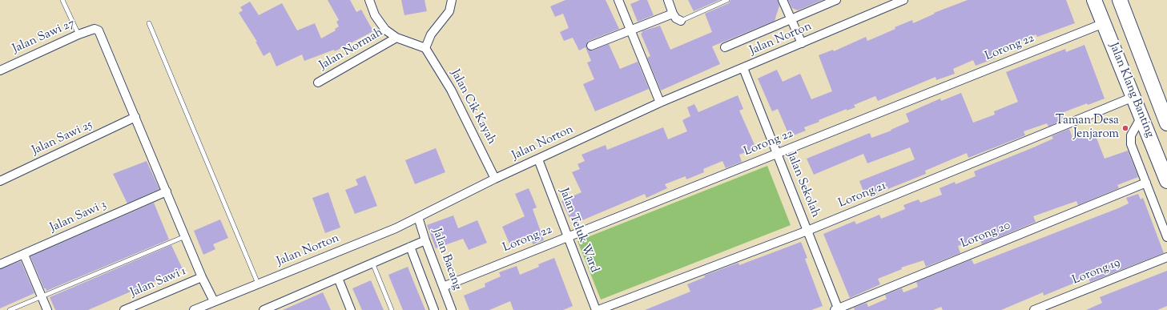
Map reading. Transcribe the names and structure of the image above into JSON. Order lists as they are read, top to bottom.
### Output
{
  "streets": {
    "highway": ["Jalan Klang Banting"],
    "street": [
      "Jalan Sawi 27",
      "Jalan Norton",
      "Lorong 22",
      "Jalan Normah",
      "Jalan Cik Kayah",
      "Jalan Sawi 25",
      "Jalan Sekolah",
      "Lorong 21",
      "Jalan Sawi 3",
      "Jalan Teluk Ward",
      "Lorong 20",
      "Jalan Bacang",
      "Lorong 19",
      "Jalan Sawi 1"
    ]
  },
  "crossings": [
    ["Jalan Sawi 27", "Jalan Sawi 25"],
    ["Jalan Norton", "Jalan Cik Kayah"],
    ["Jalan Norton", "Jalan Sekolah"],
    ["Jalan Norton", "Jalan Teluk Ward"],
    ["Jalan Norton", "Jalan Bacang"],
    ["Lorong 22", "Jalan Klang Banting"],
    ["Lorong 22", "Jalan Sekolah"],
    ["Lorong 22", "Jalan Teluk Ward"],
    ["Lorong 22", "Jalan Bacang"],
    ["Jalan Klang Banting", "Lorong 21"],
    ["Jalan Sekolah", "Lorong 21"],
    ["Jalan Sekolah", "Lorong 20"],
    ["Lorong 21", "Jalan Teluk Ward"]
  ],
  "places": ["Taman Desa Jenjarom"]
}
